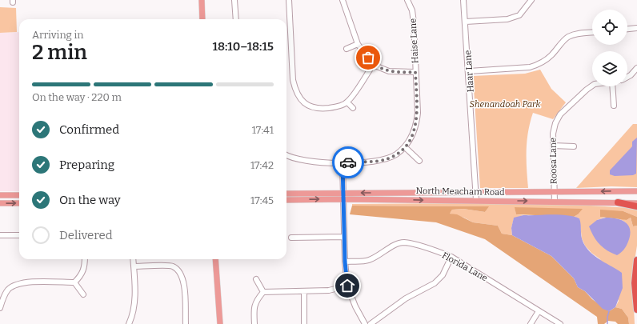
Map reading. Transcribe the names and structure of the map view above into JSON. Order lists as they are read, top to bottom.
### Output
{
  "streets": {
    "main road": ["North Meacham Road"],
    "street": [
      "Haise Lane",
      "Haar Lane",
      "Roosa Lane",
      "Florida Lane"
    ]
  },
  "crossings": [
    ["Haar Lane", "North Meacham Road"],
    ["Roosa Lane", "North Meacham Road"]
  ],
  "parks": ["Shenandoah Park"],
  "page": {
    "heading": ["2 min", "Arriving in", "18:10–18:15"],
    "bar": "On the way · 220 m",
    "list": [
      ["Confirmed", "17:41"],
      ["Preparing", "17:42"],
      ["On the way", "17:45"],
      "Delivered"
    ]
  }
}
